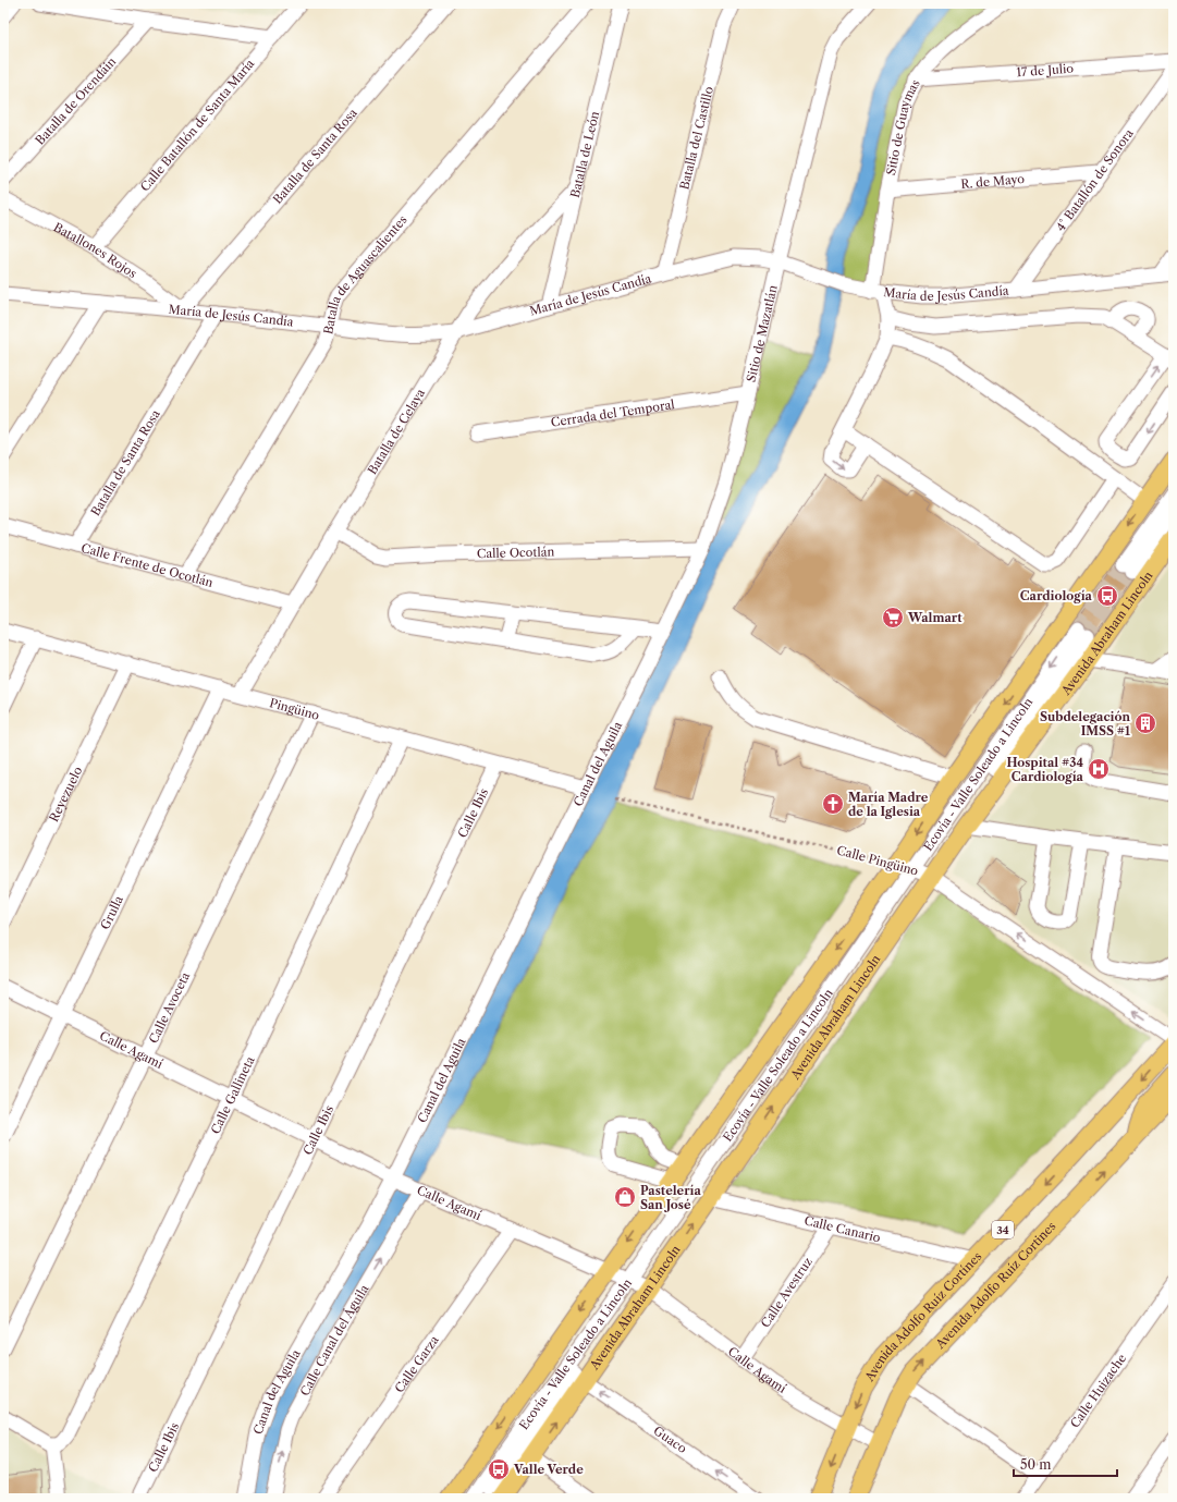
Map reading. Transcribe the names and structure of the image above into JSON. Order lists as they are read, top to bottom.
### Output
{
  "streets": {
    "main road": [
      "Avenida Abraham Lincoln",
      "34",
      "Avenida Adolfo Ruíz Cortines",
      "Avenida Adolfo Ruíz Cortínes"
    ],
    "street": [
      "17 de Julio",
      "Batalla de Orendáin",
      "Calle Batallón de Santa María",
      "Sitio de Guaymas",
      "Batalla del Castillo",
      "Batalla de León",
      "Batalla de Santa Rosa",
      "4° Batallón de Sonora",
      "R. de Mayo",
      "Batallones Rojos",
      "Batalla de Aguascalientes",
      "María de Jesús Candía",
      "Sitio de Mazatlán",
      "Cerrada del Temporal",
      "Batalla de Celaya",
      "Calle Ocotlán",
      "Calle Frente de Ocotlán",
      "Pingüino",
      "Canal del Aguila",
      "Ecovía - Valle Soleado a Lincoln",
      "Reyezuelo",
      "Calle Ibis",
      "Calle Pingüino",
      "Grulla",
      "Calle Avoceta",
      "Calle Agamí",
      "Calle Gallineta",
      "Calle Canario",
      "Calle Avestruz",
      "Calle Canal del Águila",
      "Calle Garza",
      "Calle Huizache",
      "Guaco"
    ]
  },
  "crossings": [
    ["17 de Julio", "Sitio de Guaymas"],
    ["Calle Batallón de Santa María", "Batallones Rojos"],
    ["Sitio de Guaymas", "R. de Mayo"],
    ["Sitio de Guaymas", "María de Jesús Candía"],
    ["Batalla del Castillo", "María de Jesús Candía"],
    ["Batalla de León", "María de Jesús Candía"],
    ["Batalla de León", "Batalla de Celaya"],
    ["Batalla de Santa Rosa", "Batallones Rojos"],
    ["Batalla de Santa Rosa", "María de Jesús Candía"],
    ["Batalla de Santa Rosa", "Calle Frente de Ocotlán"],
    ["4° Batallón de Sonora", "R. de Mayo"],
    ["4° Batallón de Sonora", "María de Jesús Candía"],
    ["Batallones Rojos", "María de Jesús Candía"],
    ["Batalla de Aguascalientes", "María de Jesús Candía"],
    ["Batalla de Aguascalientes", "Calle Frente de Ocotlán"],
    ["María de Jesús Candía", "Sitio de Mazatlán"],
    ["María de Jesús Candía", "Batalla de Celaya"],
    ["Sitio de Mazatlán", "Cerrada del Temporal"],
    ["Sitio de Mazatlán", "Calle Ocotlán"],
    ["Sitio de Mazatlán", "Canal del Aguila"],
    ["Batalla de Celaya", "Calle Ocotlán"],
    ["Batalla de Celaya", "Calle Frente de Ocotlán"],
    ["Batalla de Celaya", "Pingüino"],
    ["Avenida Abraham Lincoln", "Ecovía - Valle Soleado a Lincoln"],
    ["Avenida Abraham Lincoln", "Calle Pingüino"],
    ["Avenida Abraham Lincoln", "Calle Agamí"],
    ["Avenida Abraham Lincoln", "Calle Canario"],
    ["Avenida Abraham Lincoln", "Guaco"],
    ["Pingüino", "Canal del Aguila"],
    ["Pingüino", "Reyezuelo"],
    ["Pingüino", "Calle Ibis"],
    ["Pingüino", "Grulla"],
    ["Pingüino", "Calle Avoceta"],
    ["Pingüino", "Calle Gallineta"],
    ["Canal del Aguila", "Calle Agamí"],
    ["Ecovía - Valle Soleado a Lincoln", "Calle Agamí"],
    ["Calle Ibis", "Calle Agamí"],
    ["Calle Pingüino", "Avenida Adolfo Ruíz Cortínes"],
    ["Grulla", "Calle Agamí"],
    ["Calle Avoceta", "Calle Agamí"],
    ["Calle Agamí", "Calle Gallineta"],
    ["Calle Agamí", "34"],
    ["Calle Agamí", "Avenida Adolfo Ruíz Cortines"],
    ["Calle Agamí", "Calle Avestruz"],
    ["Calle Agamí", "Avenida Adolfo Ruíz Cortínes"],
    ["Calle Agamí", "Calle Canal del Águila"],
    ["Calle Agamí", "Calle Garza"],
    ["Calle Canario", "Calle Avestruz"],
    ["Calle Canario", "Avenida Adolfo Ruíz Cortínes"],
    ["34", "Avenida Adolfo Ruíz Cortínes"]
  ],
  "one_way": [
    "Calle Pingüino",
    "Avenida Adolfo Ruíz Cortines",
    "Avenida Adolfo Ruíz Cortínes",
    "Calle Canal del Águila"
  ],
  "places": {
    "bus stop": ["Cardiología", "Valle Verde"],
    "supermarket": ["Walmart"],
    "building": ["Subdelegación IMSS #1"],
    "hospital": ["Hospital #34 Cardiología"],
    "church": ["María Madre de la Iglesia"],
    "shop": ["Pastelería San José"]
  },
  "scale_bar": "50 m"
}
